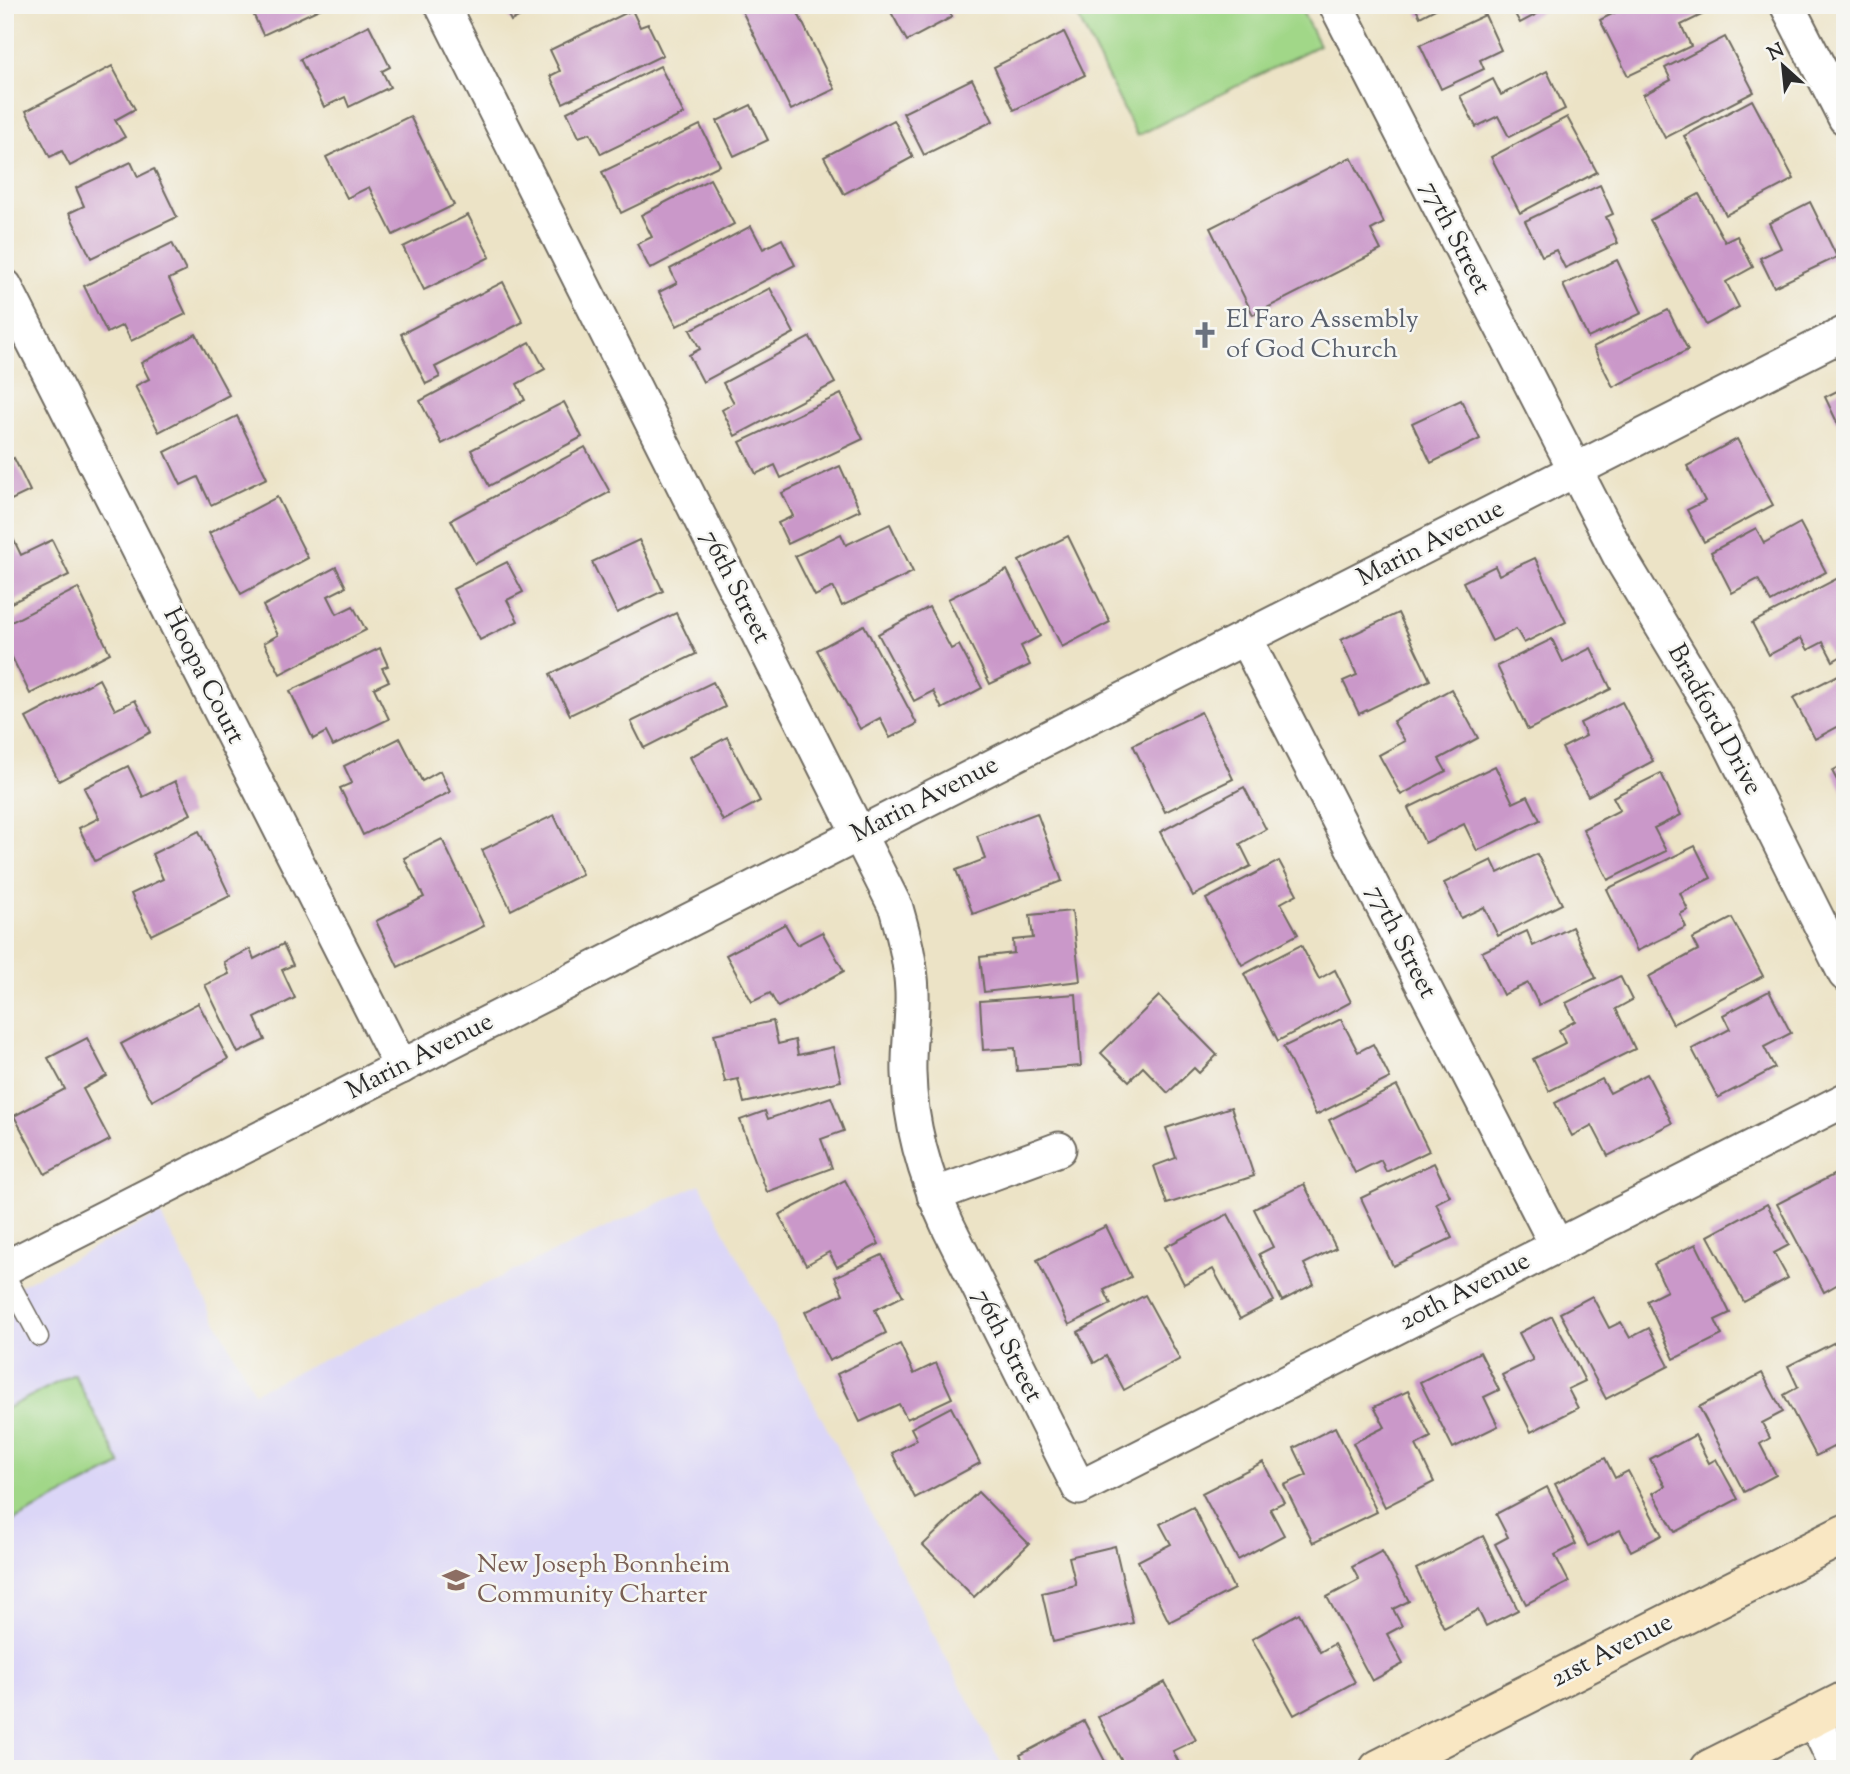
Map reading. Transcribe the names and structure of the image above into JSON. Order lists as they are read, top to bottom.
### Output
{
  "streets": {
    "street": [
      "77th Street",
      "Marin Avenue",
      "76th Street",
      "Hoopa Court",
      "Bradford Drive",
      "20th Avenue",
      "21st Avenue"
    ]
  },
  "crossings": [
    ["77th Street", "Marin Avenue"],
    ["77th Street", "Bradford Drive"],
    ["77th Street", "20th Avenue"],
    ["Marin Avenue", "76th Street"],
    ["Marin Avenue", "Hoopa Court"],
    ["Marin Avenue", "Bradford Drive"],
    ["76th Street", "20th Avenue"]
  ],
  "places": {
    "church": ["El Faro Assembly of God Church"],
    "school or university": ["New Joseph Bonnheim Community Charter"]
  },
  "north": "top left"
}
